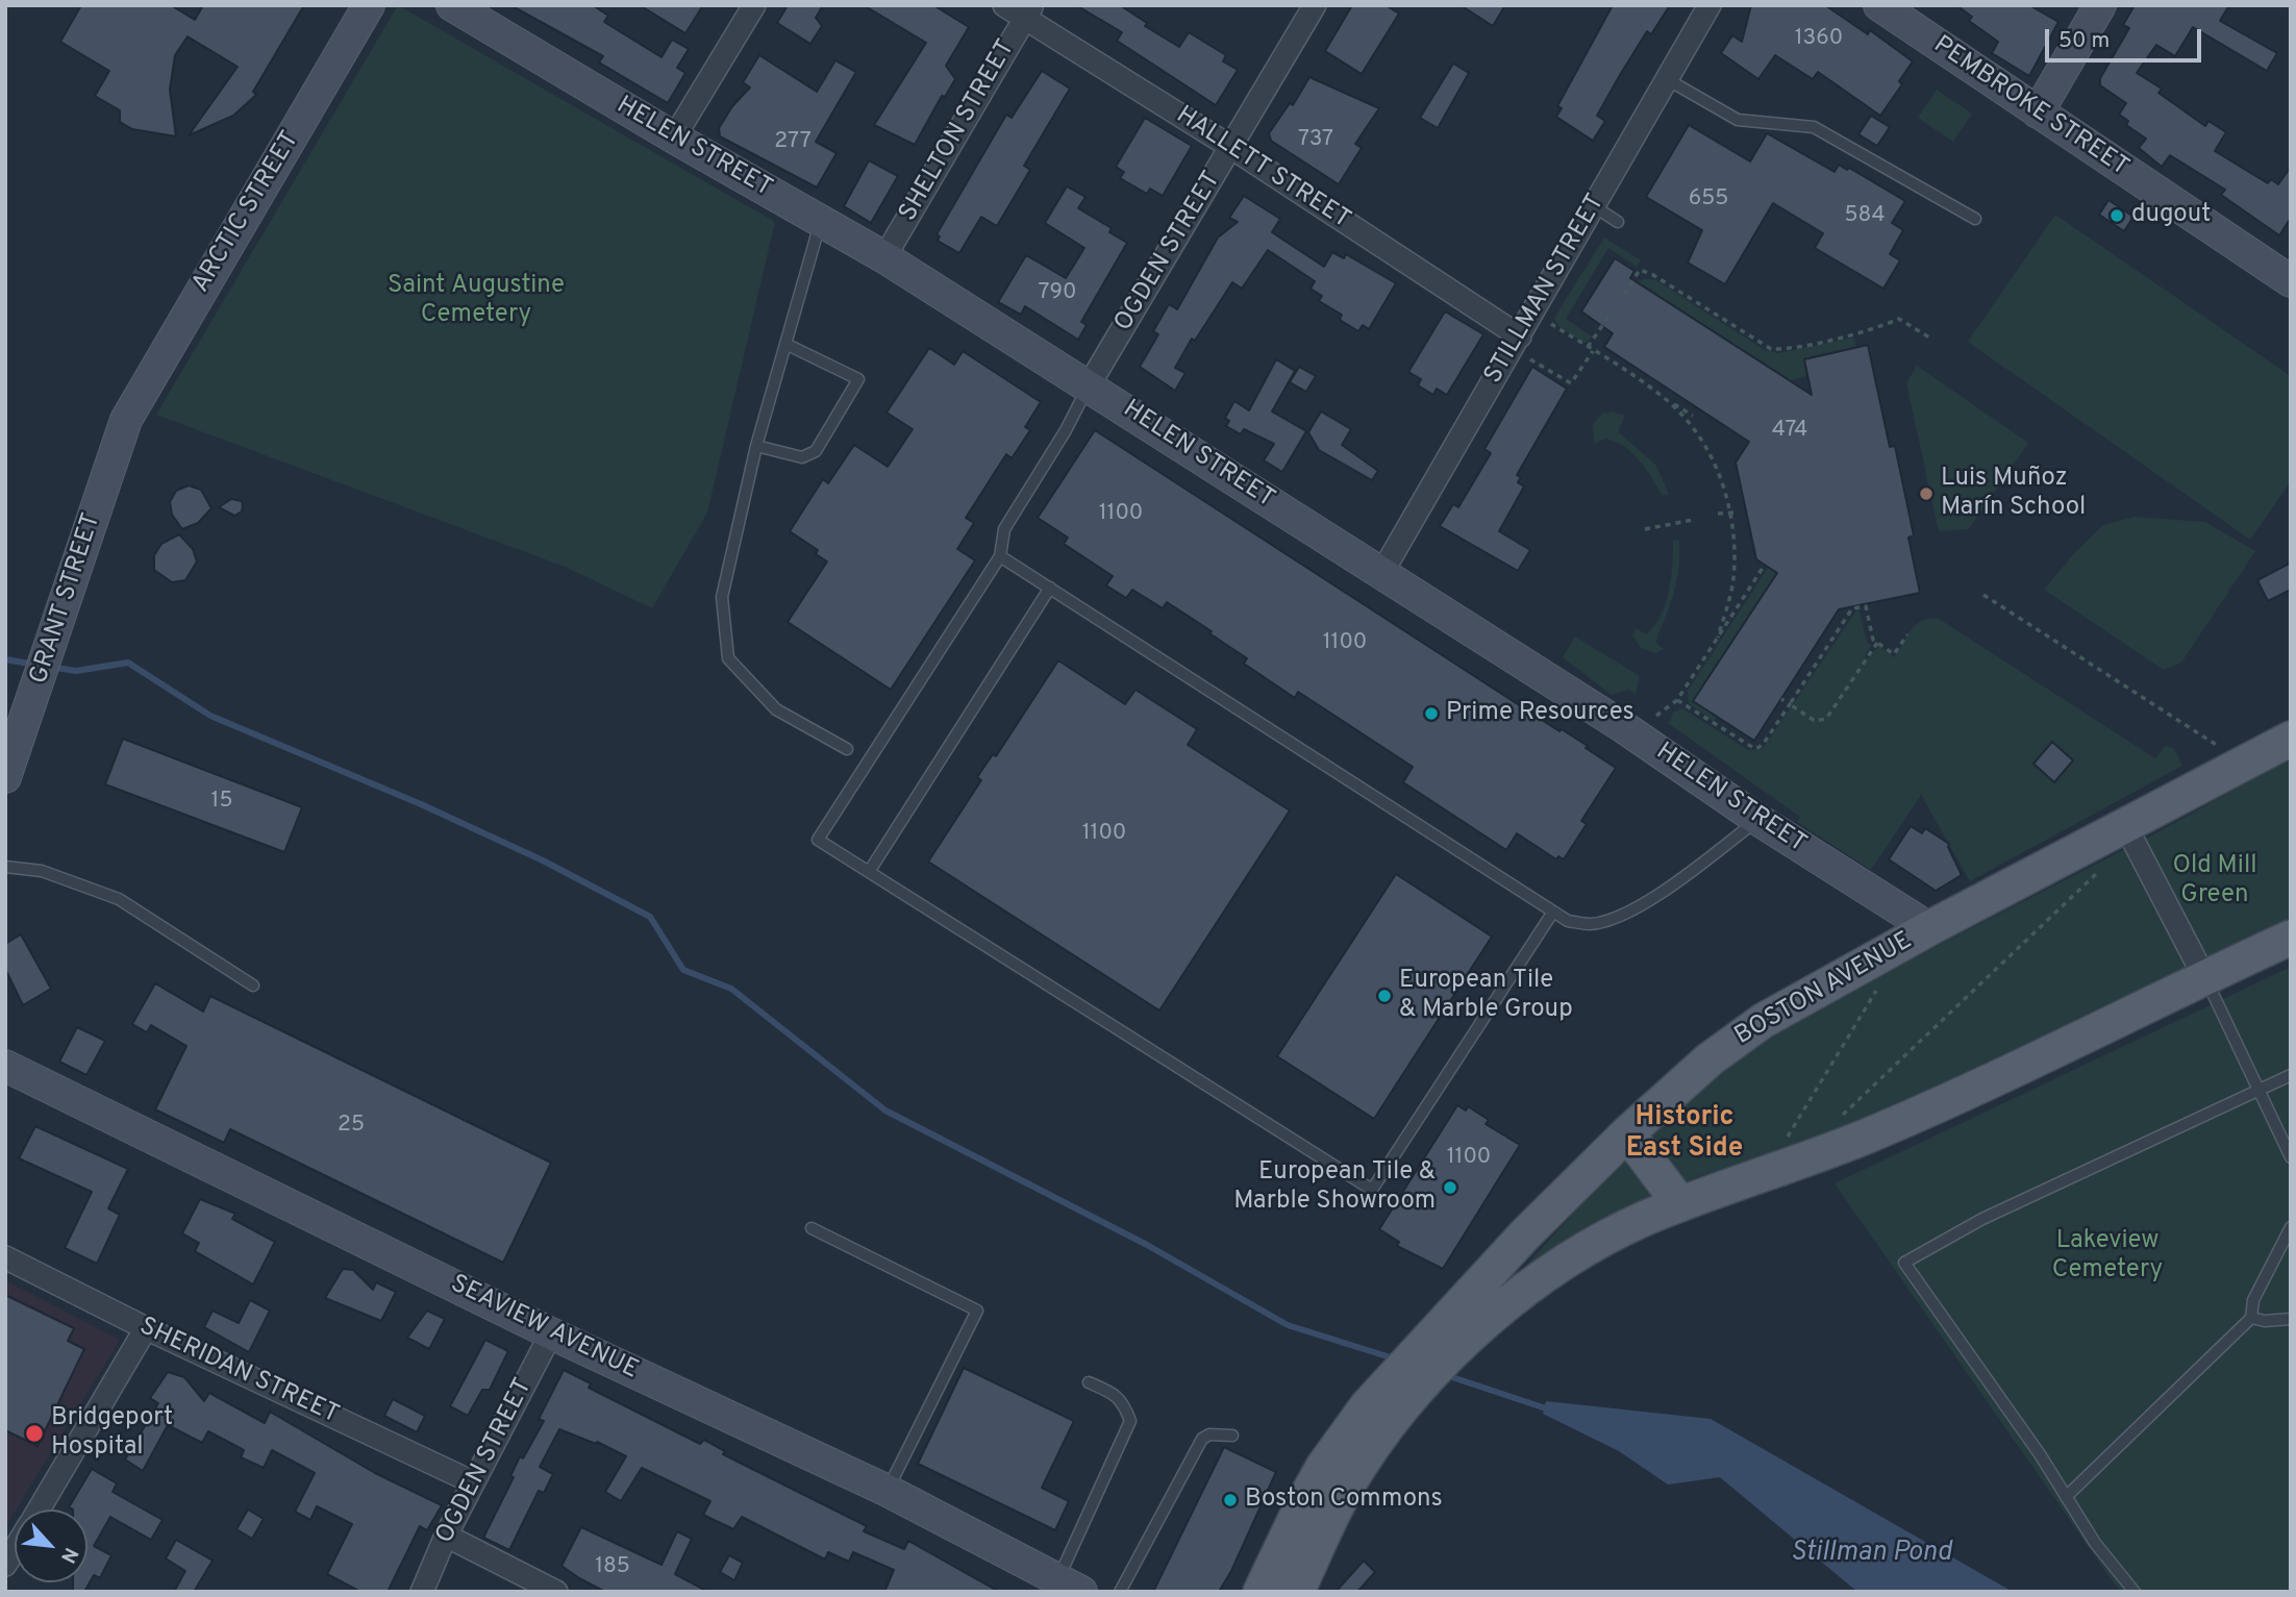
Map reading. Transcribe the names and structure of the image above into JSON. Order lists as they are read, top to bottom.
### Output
{
  "streets": {
    "main road": ["BOSTON AVENUE"],
    "street": [
      "PEMBROKE STREET",
      "SHELTON STREET",
      "HELEN STREET",
      "HALLETT STREET",
      "ARCTIC STREET",
      "OGDEN STREET",
      "STILLMAN STREET",
      "GRANT STREET",
      "SEAVIEW AVENUE",
      "SHERIDAN STREET"
    ]
  },
  "crossings": [
    ["SHELTON STREET", "HELEN STREET"],
    ["SHELTON STREET", "HALLETT STREET"],
    ["HELEN STREET", "OGDEN STREET"],
    ["HELEN STREET", "STILLMAN STREET"],
    ["HELEN STREET", "BOSTON AVENUE"],
    ["HALLETT STREET", "OGDEN STREET"],
    ["HALLETT STREET", "STILLMAN STREET"],
    ["ARCTIC STREET", "GRANT STREET"],
    ["OGDEN STREET", "SEAVIEW AVENUE"],
    ["OGDEN STREET", "SHERIDAN STREET"]
  ],
  "districts": ["Historic East Side"],
  "water": ["Stillman Pond"],
  "parks": ["Saint Augustine Cemetery", "Old Mill Green", "Lakeview Cemetery"],
  "places": [
    "dugout",
    "Luis Muñoz Marín School",
    "Prime Resources",
    "European Tile & Marble Group",
    "European Tile & Marble Showroom",
    "Bridgeport Hospital",
    "Boston Commons"
  ],
  "house_numbers": [
    "1360",
    "737",
    "277",
    "655",
    "584",
    "790",
    "474",
    "1100",
    "1100",
    "15",
    "1100",
    "25",
    "1100",
    "185"
  ],
  "scale_bar": "50 m",
  "north": "bottom right"
}
